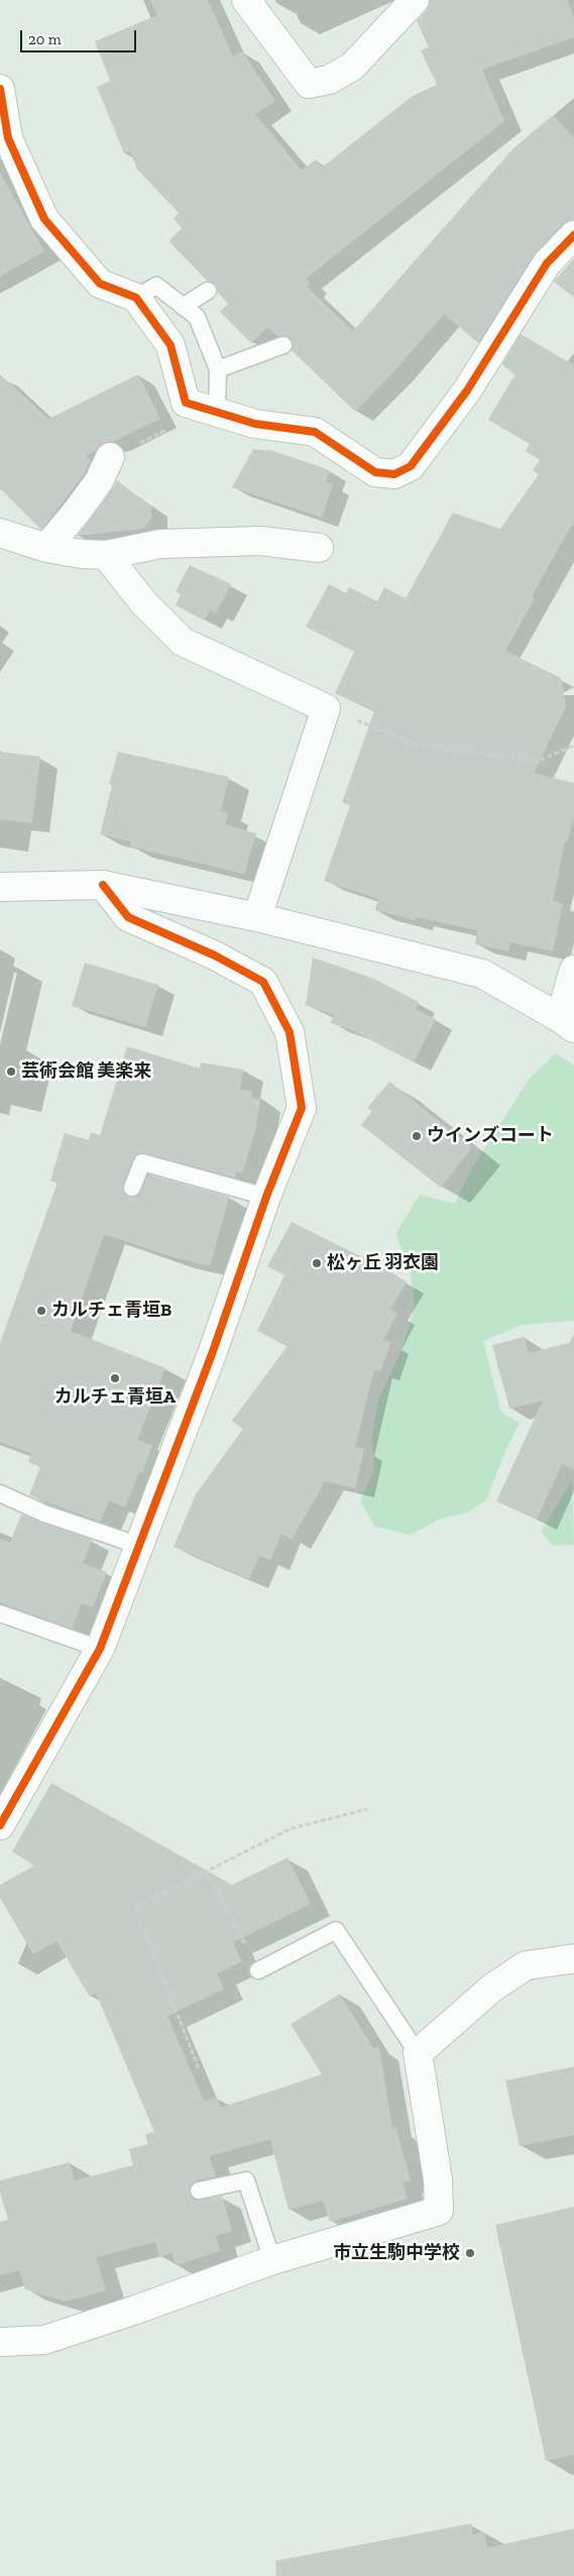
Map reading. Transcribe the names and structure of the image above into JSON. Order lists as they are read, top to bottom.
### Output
{
  "places": [
    "芸術会館 美楽来",
    "ウインズコート",
    "松ヶ丘 羽衣園",
    "カルチェ青垣B",
    "カルチェ青垣A",
    "市立生駒中学校"
  ],
  "scale_bar": "20 m"
}
